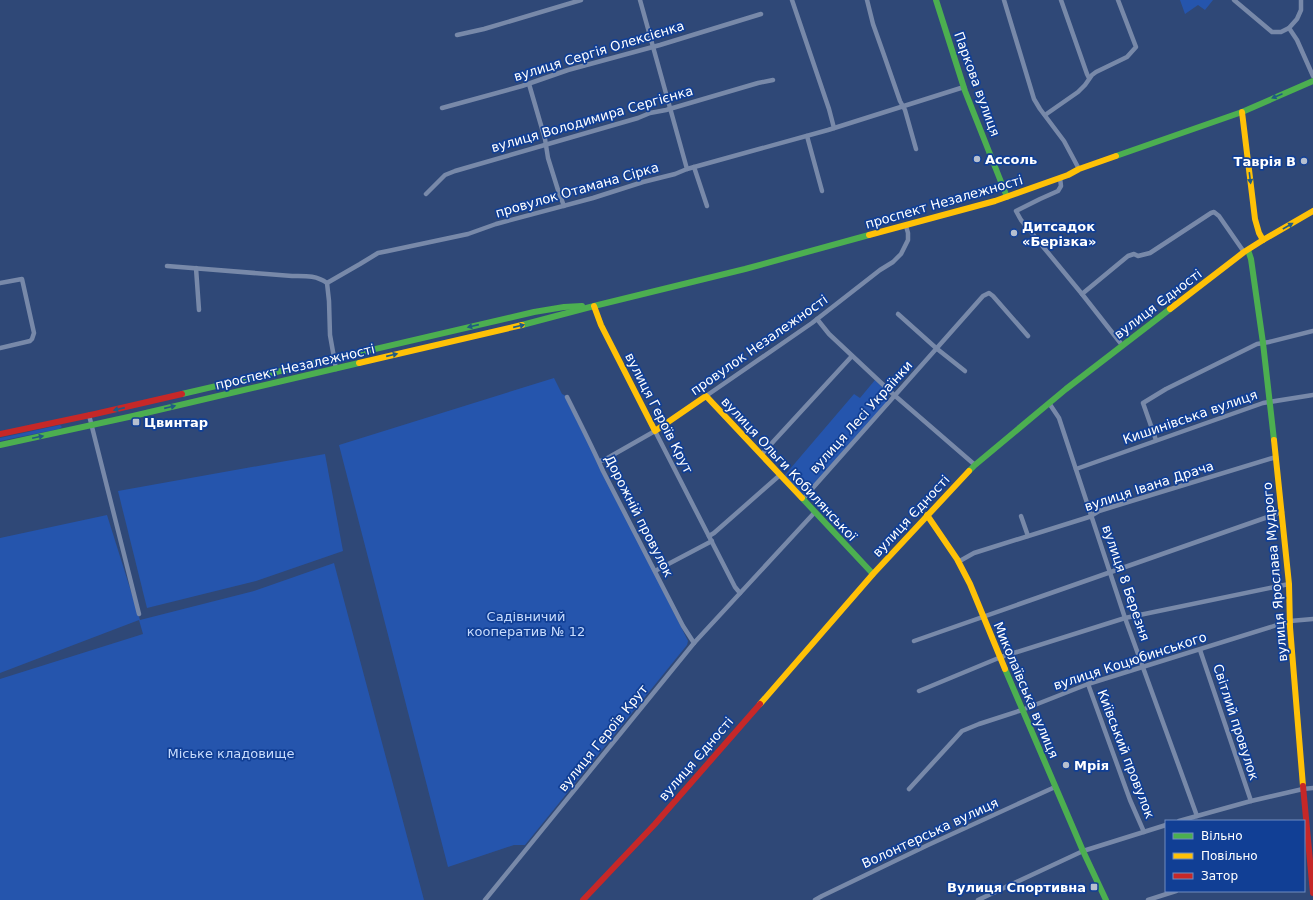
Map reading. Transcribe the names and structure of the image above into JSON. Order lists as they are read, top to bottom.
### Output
{
  "streets": {
    "main road": [
      "Паркова вулиця",
      "проспект Незалежності",
      "вулиця Єдності",
      "провулок Незалежності",
      "вулиця Героїв Крут",
      "вулиця Ольги Кобилянської",
      "вулиця Ярослава Мудрого",
      "Миколаївська вулиця"
    ],
    "street": [
      "вулиця Сергія Олексієнка",
      "вулиця Володимира Сергієнка",
      "провулок Отамана Сірка",
      "вулиця Лесі Українки",
      "Кишинівська вулиця",
      "вулиця Івана Драча",
      "Дорожній провулок",
      "вулиця 8 Березня",
      "вулиця Коцюбинського",
      "Світлий провулок",
      "Київський провулок",
      "Волонтерська вулиця"
    ]
  },
  "crossings": [
    ["Паркова вулиця", "провулок Отамана Сірка"],
    ["Паркова вулиця", "проспект Незалежності"],
    ["проспект Незалежності", "провулок Незалежності"],
    ["проспект Незалежності", "вулиця Героїв Крут"],
    ["вулиця Єдності", "вулиця Ольги Кобилянської"],
    ["вулиця Єдності", "вулиця Ярослава Мудрого"],
    ["вулиця Єдності", "вулиця 8 Березня"],
    ["вулиця Єдності", "Миколаївська вулиця"],
    ["провулок Незалежності", "вулиця Героїв Крут"],
    ["провулок Незалежності", "вулиця Ольги Кобилянської"],
    ["провулок Незалежності", "Дорожній провулок"],
    ["вулиця Героїв Крут", "вулиця Ольги Кобилянської"],
    ["вулиця Героїв Крут", "Дорожній провулок"],
    ["вулиця Лесі Українки", "вулиця Ольги Кобилянської"],
    ["Кишинівська вулиця", "вулиця Ярослава Мудрого"],
    ["Кишинівська вулиця", "вулиця 8 Березня"],
    ["вулиця Івана Драча", "вулиця Ярослава Мудрого"],
    ["вулиця Івана Драча", "вулиця 8 Березня"],
    ["вулиця Івана Драча", "Миколаївська вулиця"],
    ["вулиця Ярослава Мудрого", "вулиця Коцюбинського"],
    ["вулиця 8 Березня", "вулиця Коцюбинського"],
    ["вулиця Коцюбинського", "Миколаївська вулиця"],
    ["вулиця Коцюбинського", "Світлий провулок"],
    ["вулиця Коцюбинського", "Київський провулок"],
    ["Миколаївська вулиця", "Волонтерська вулиця"]
  ],
  "parks": ["Садівничий кооператив № 12", "Міське кладовище"],
  "places": {
    "other": [
      "Ассоль",
      "Таврія В",
      "Дитсадок «Берізка»",
      "Мрія"
    ],
    "transit": ["Цвинтар", "Вулиця Спортивна"]
  },
  "legend": ["Вільно", "Повільно", "Затор"]
}
